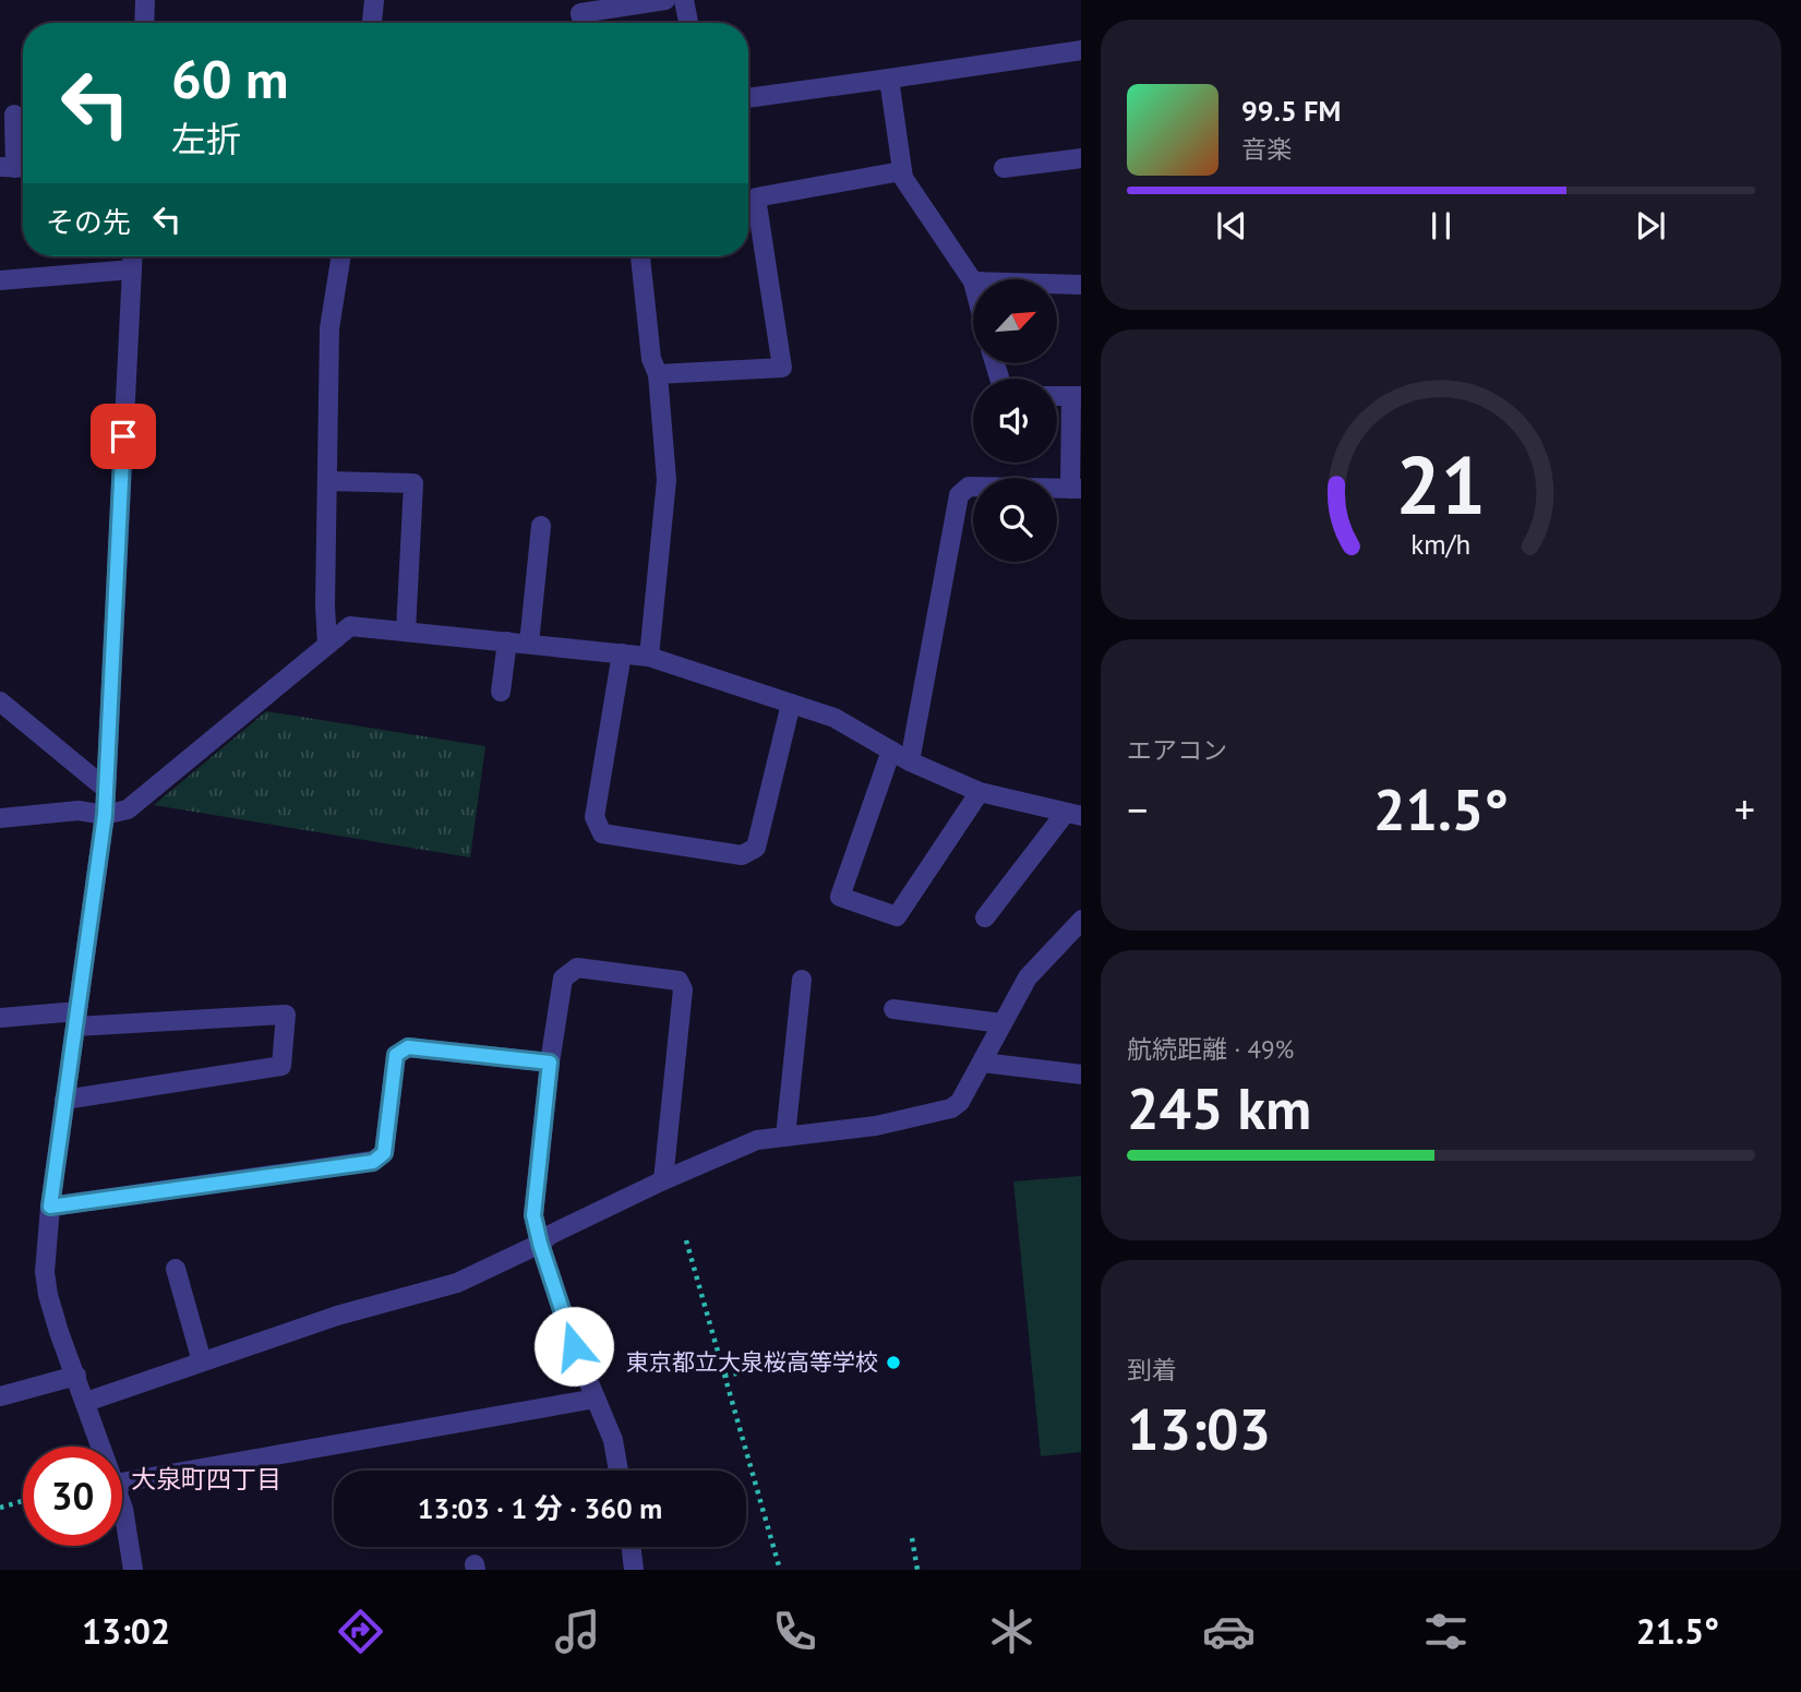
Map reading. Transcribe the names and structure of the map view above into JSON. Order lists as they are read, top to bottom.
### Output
{
  "districts": ["大泉町四丁目"],
  "places": ["東京都立大泉桜高等学校"],
  "north": "top right",
  "page": {
    "turn": ["60 m", "左折"],
    "song": ["99.5 FM", "音楽"],
    "then": "その先",
    "tile": [
      "エアコン",
      ["航続距離 · 49%", "245 km"],
      ["到着", "13:03"]
    ],
    "heat": ["−", "21.5°", "+"],
    "limit": "30",
    "trip": "13:03 · 1 分 · 360 m",
    "tabs": ["13:02", "21.5°"],
    "gauge": ["21", "km/h"]
  }
}
